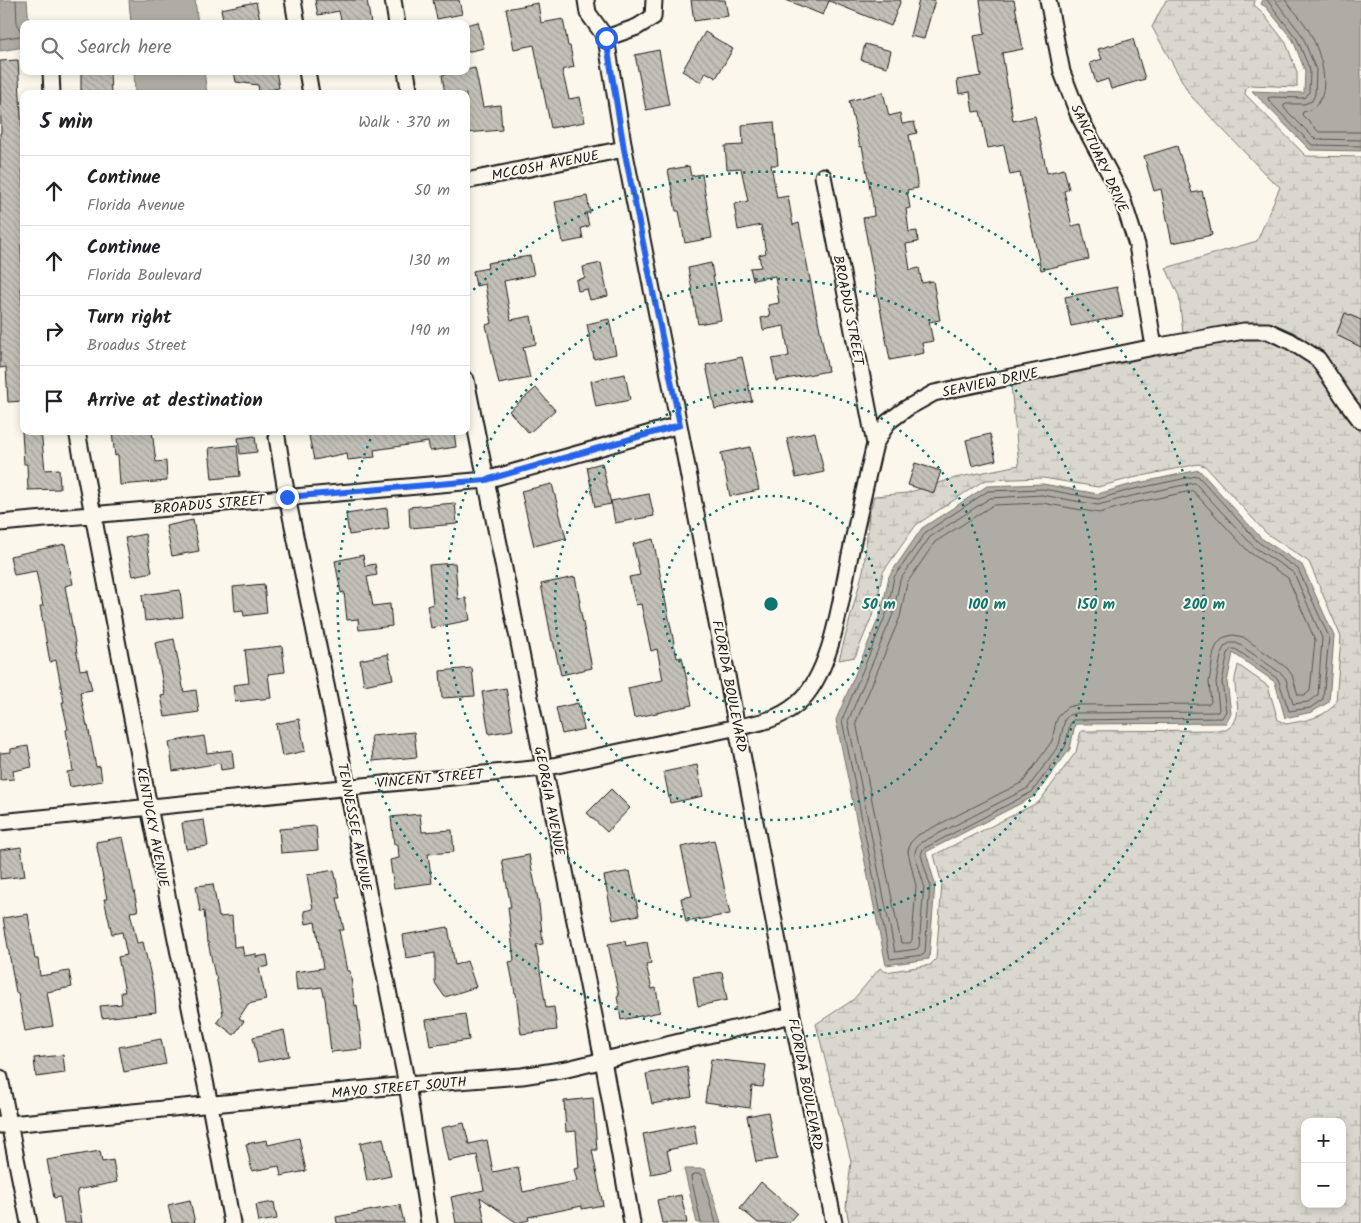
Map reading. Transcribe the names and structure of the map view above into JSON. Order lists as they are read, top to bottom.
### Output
{
  "streets": {
    "street": [
      "SANCTUARY DRIVE",
      "MCCOSH AVENUE",
      "BROADUS STREET",
      "SEAVIEW DRIVE",
      "FLORIDA BOULEVARD",
      "VINCENT STREET",
      "GEORGIA AVENUE",
      "KENTUCKY AVENUE",
      "TENNESSEE AVENUE",
      "MAYO STREET SOUTH"
    ]
  },
  "crossings": [
    ["SANCTUARY DRIVE", "SEAVIEW DRIVE"],
    ["MCCOSH AVENUE", "FLORIDA BOULEVARD"],
    ["BROADUS STREET", "SEAVIEW DRIVE"],
    ["BROADUS STREET", "FLORIDA BOULEVARD"],
    ["BROADUS STREET", "GEORGIA AVENUE"],
    ["BROADUS STREET", "KENTUCKY AVENUE"],
    ["BROADUS STREET", "TENNESSEE AVENUE"],
    ["SEAVIEW DRIVE", "FLORIDA BOULEVARD"],
    ["SEAVIEW DRIVE", "VINCENT STREET"],
    ["FLORIDA BOULEVARD", "VINCENT STREET"],
    ["FLORIDA BOULEVARD", "MAYO STREET SOUTH"],
    ["VINCENT STREET", "GEORGIA AVENUE"],
    ["VINCENT STREET", "KENTUCKY AVENUE"],
    ["VINCENT STREET", "TENNESSEE AVENUE"],
    ["GEORGIA AVENUE", "MAYO STREET SOUTH"],
    ["KENTUCKY AVENUE", "MAYO STREET SOUTH"],
    ["TENNESSEE AVENUE", "MAYO STREET SOUTH"]
  ],
  "page": {
    "search": "Search here",
    "heading": ["5 min", "Walk · 370 m"],
    "list": [
      ["Continue", "Florida Avenue", "50 m"],
      ["Continue", "Florida Boulevard", "130 m"],
      ["Turn right", "Broadus Street", "190 m"],
      "Arrive at destination"
    ],
    "map_buttons": ["+", "−"]
  },
  "rings": [
    "50 m",
    "100 m",
    "150 m",
    "200 m"
  ]
}
